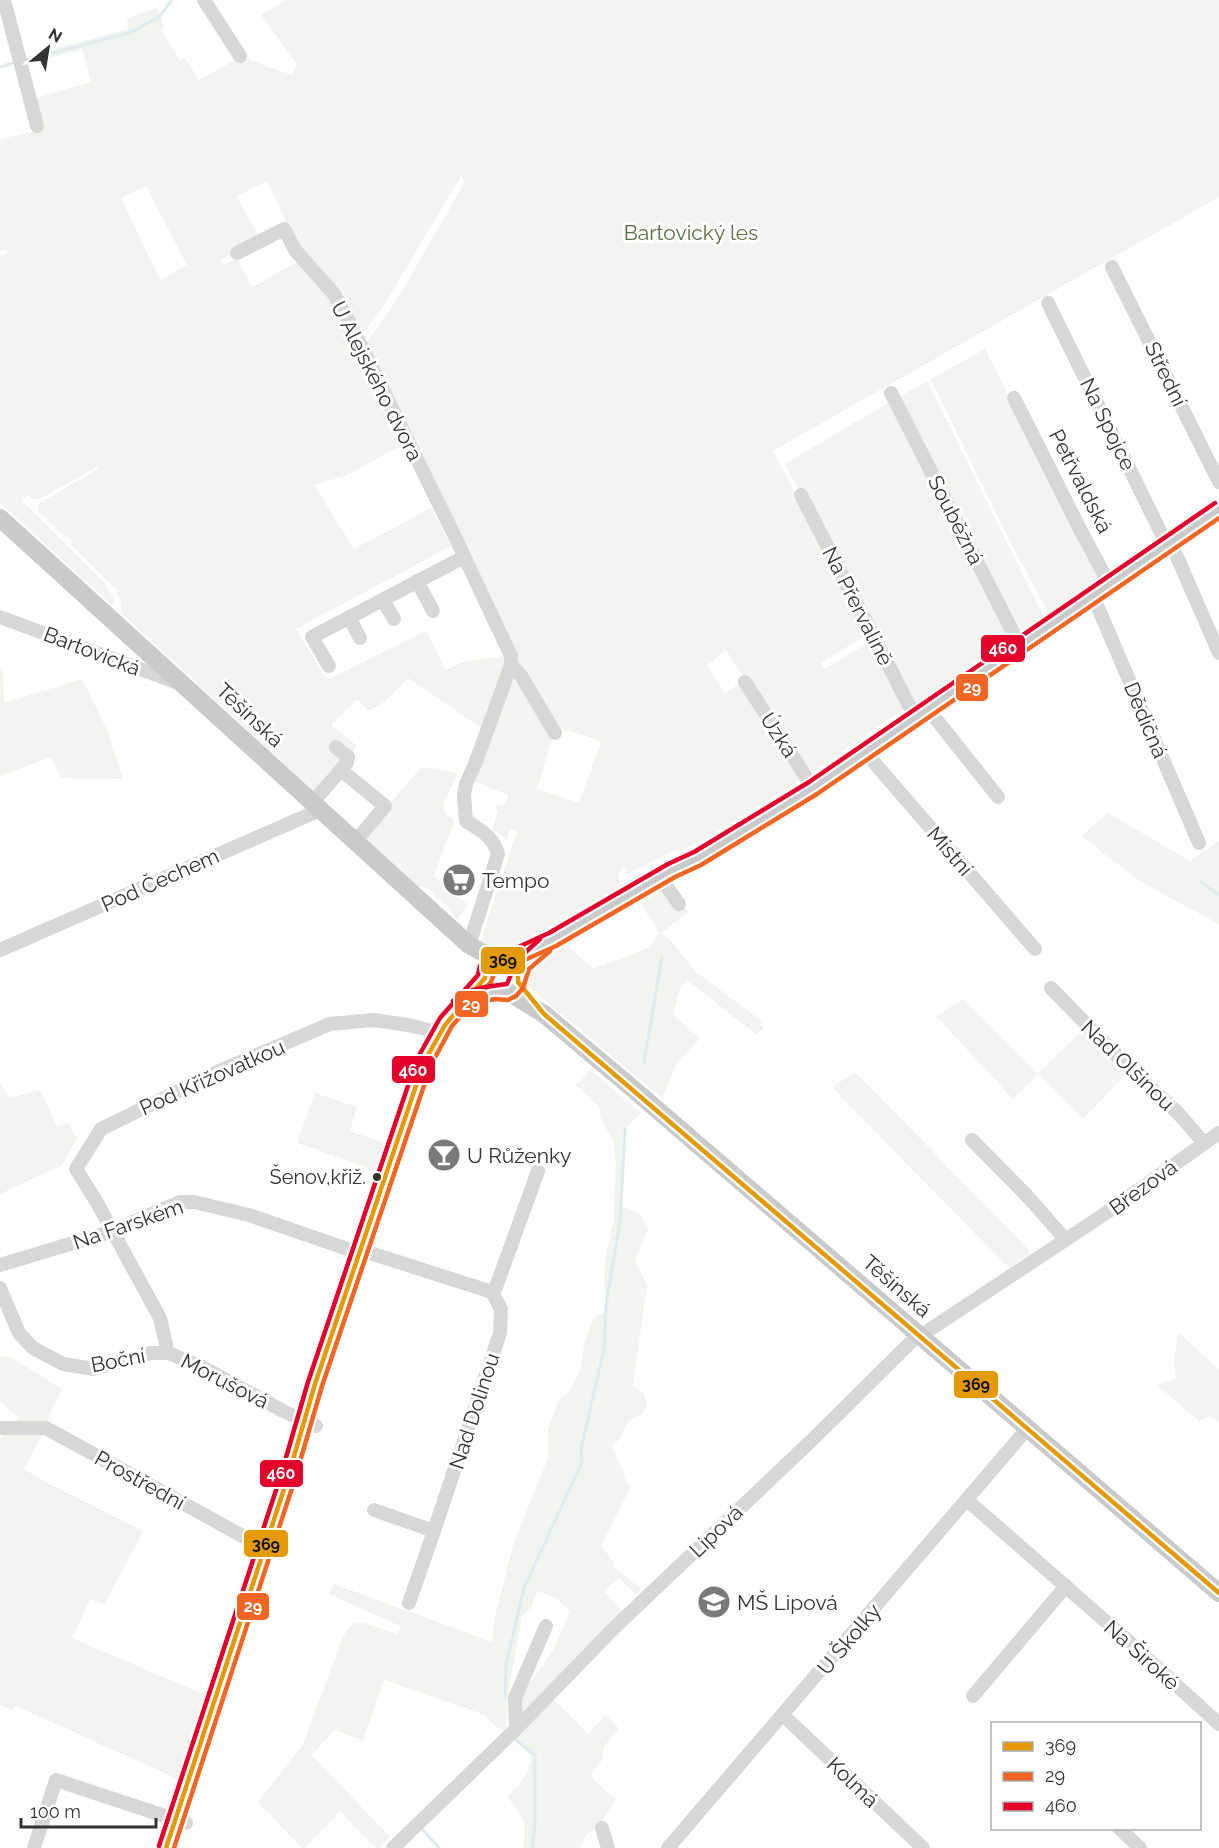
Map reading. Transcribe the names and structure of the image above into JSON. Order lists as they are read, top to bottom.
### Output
{
  "streets": {
    "main road": ["Těšínská"],
    "street": [
      "Střední",
      "U Alejského dvora",
      "Na Spojce",
      "Petřvaldská",
      "Souběžná",
      "Na Přervalině",
      "Bartovická",
      "Dědičná",
      "Úzká",
      "Místní",
      "Pod Čechem",
      "Nad Olšinou",
      "Pod Křižovatkou",
      "Březová",
      "Na Farském",
      "Boční",
      "Morušová",
      "Nad Dolinou",
      "Prostřední",
      "Lipová",
      "U Školky",
      "Na Široké",
      "Kolmá"
    ]
  },
  "crossings": [
    ["Bartovická", "Těšínská"],
    ["Těšínská", "Pod Čechem"],
    ["Těšínská", "Březová"],
    ["Těšínská", "Lipová"],
    ["Těšínská", "U Školky"],
    ["Nad Olšinou", "Březová"],
    ["Pod Křižovatkou", "Na Farském"],
    ["Pod Křižovatkou", "Morušová"],
    ["Březová", "Lipová"],
    ["Na Farském", "Morušová"],
    ["Na Farském", "Nad Dolinou"],
    ["Boční", "Morušová"],
    ["U Školky", "Na Široké"],
    ["U Školky", "Kolmá"]
  ],
  "parks": ["Bartovický les"],
  "places": {
    "supermarket": ["Tempo"],
    "bar": ["U Růženky"],
    "other": ["Šenov,křiž."],
    "school or university": ["MŠ Lipová"]
  },
  "lines": ["transit line 460", "transit line 29", "transit line 369"],
  "legend": ["369", "29", "460"],
  "scale_bar": "100 m",
  "north": "top right"
}
